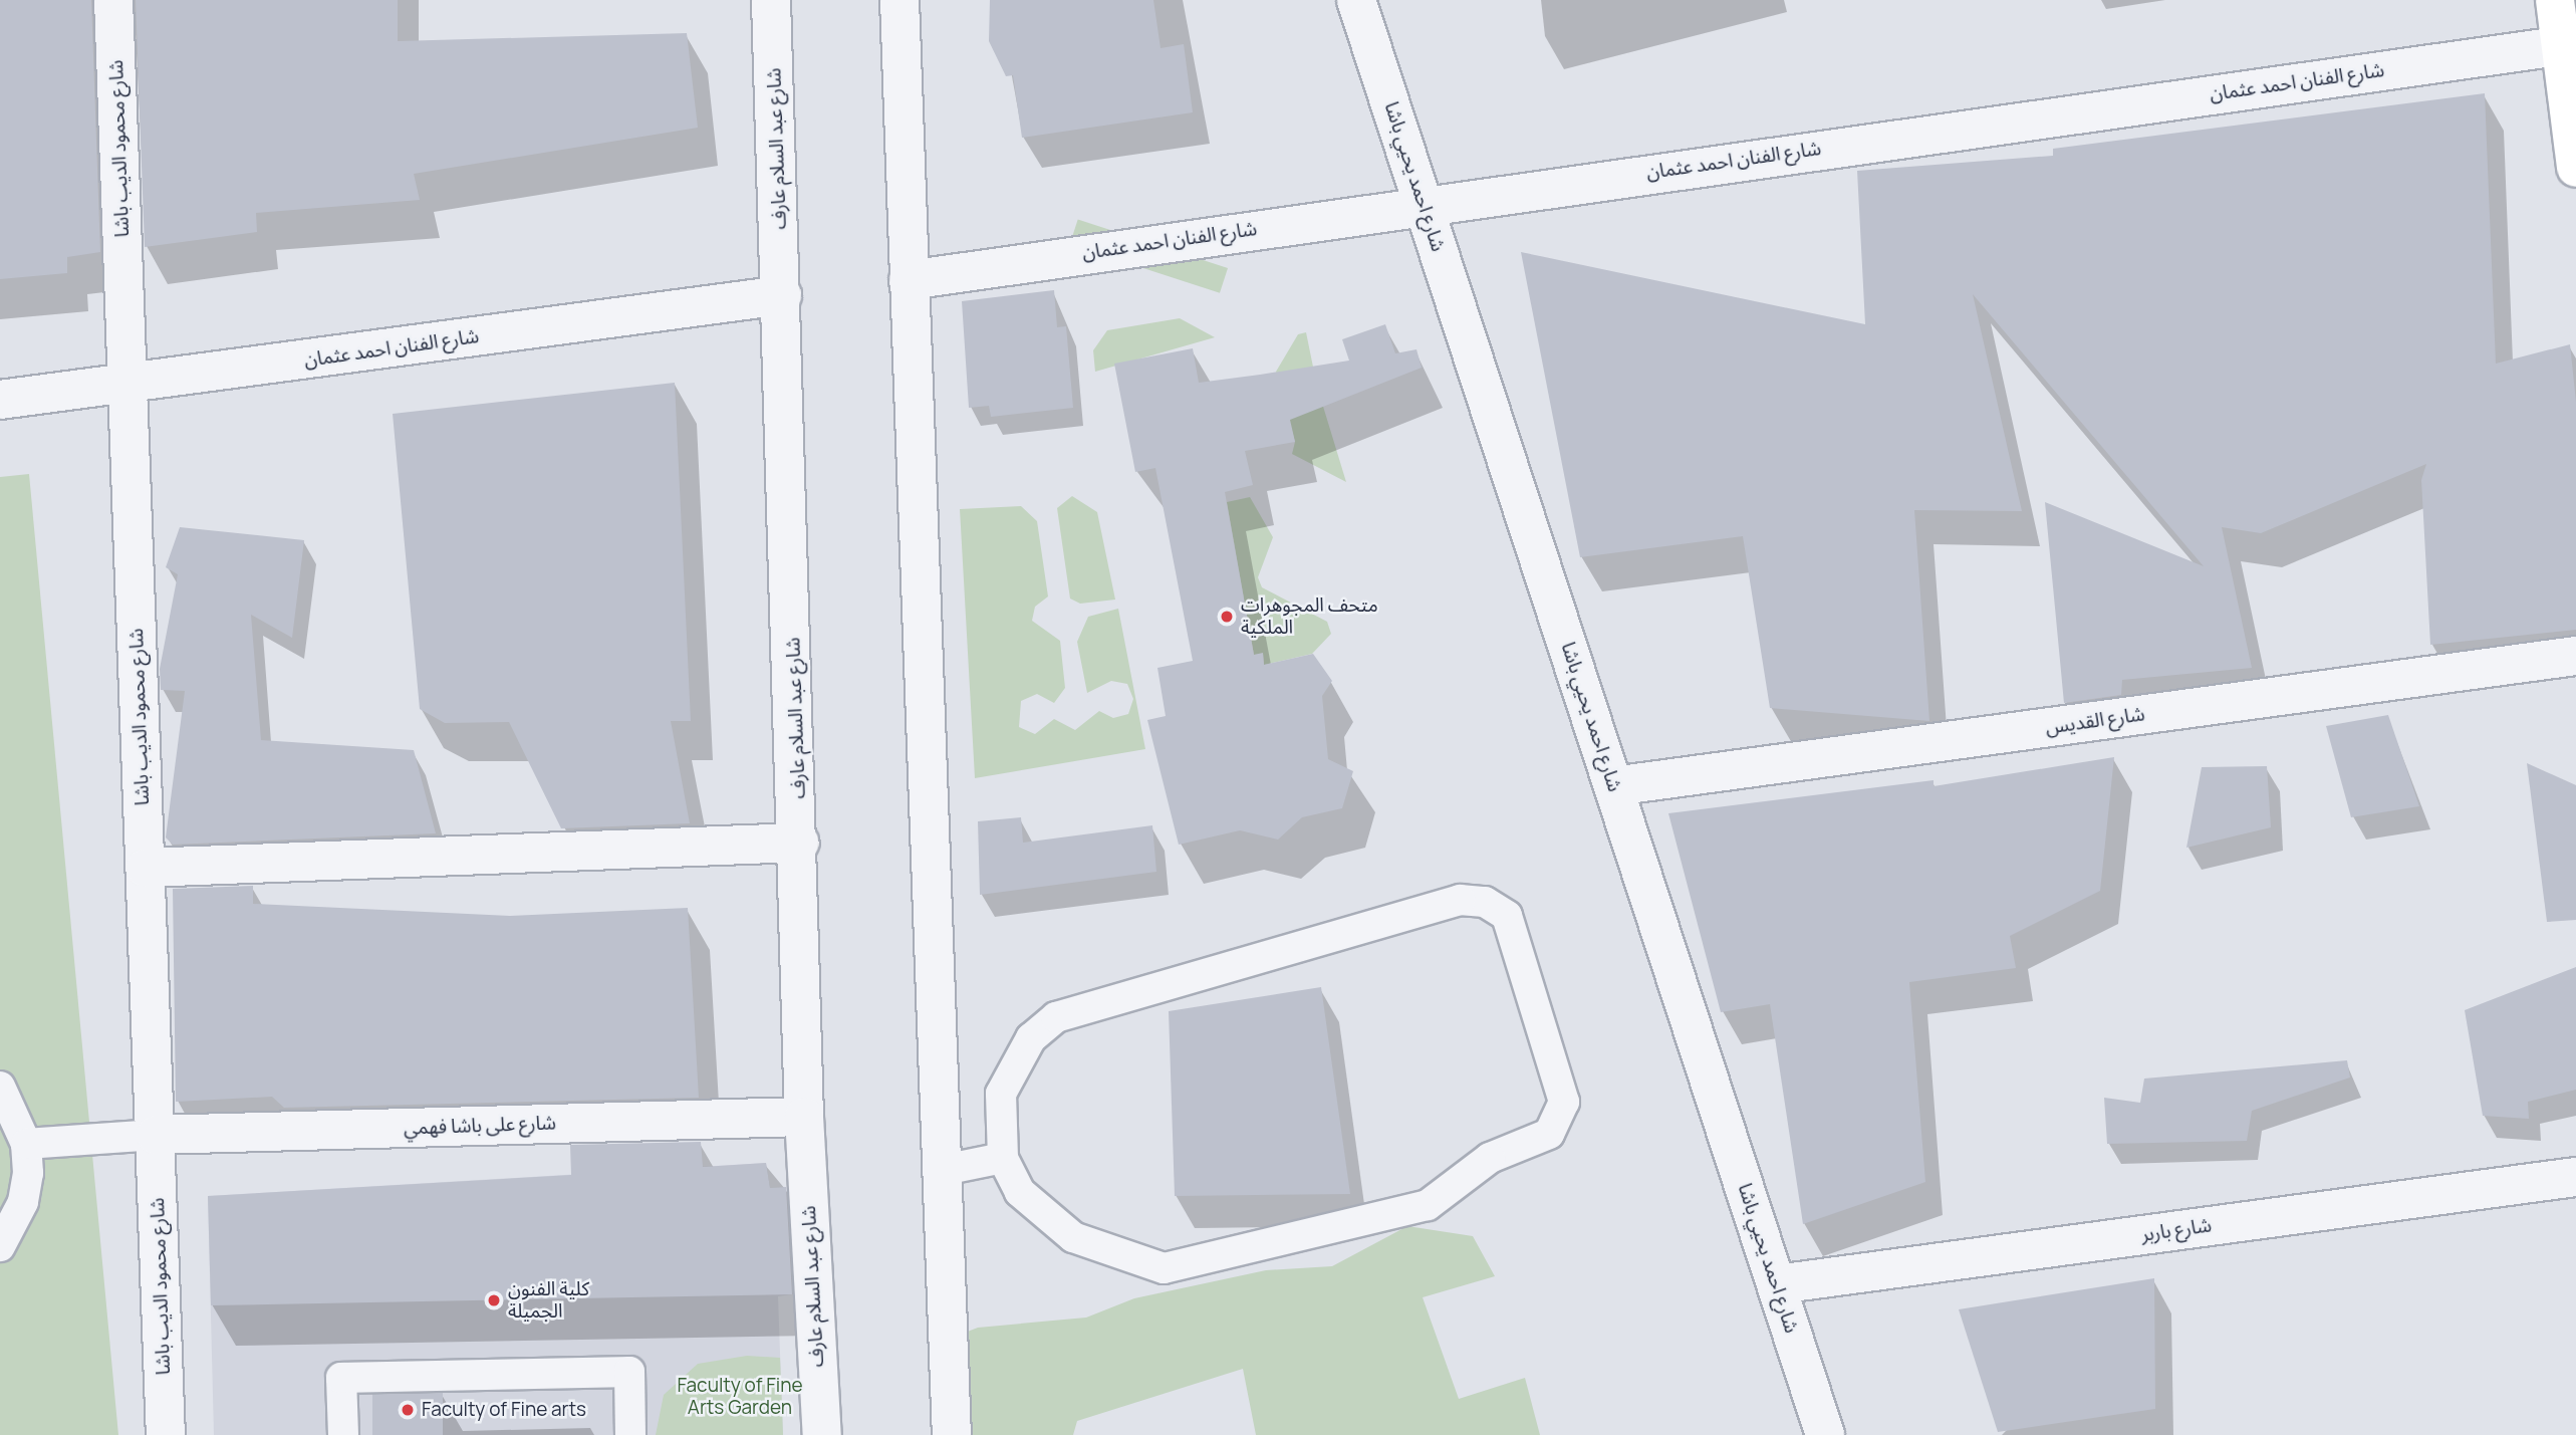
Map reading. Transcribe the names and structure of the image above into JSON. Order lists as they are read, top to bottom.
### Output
{
  "streets": {
    "street": [
      "شارع الفنان احمد عثمان",
      "شارع محمود الديب باشا",
      "شارع عبد السلام عارف",
      "شارع احمد يحيي باشا",
      "شارع القديس",
      "شارع على باشا فهمي",
      "شارع باربر"
    ]
  },
  "crossings": [
    ["شارع الفنان احمد عثمان", "شارع محمود الديب باشا"],
    ["شارع الفنان احمد عثمان", "شارع عبد السلام عارف"],
    ["شارع الفنان احمد عثمان", "شارع احمد يحيي باشا"],
    ["شارع محمود الديب باشا", "شارع على باشا فهمي"],
    ["شارع عبد السلام عارف", "شارع على باشا فهمي"],
    ["شارع احمد يحيي باشا", "شارع القديس"],
    ["شارع احمد يحيي باشا", "شارع باربر"]
  ],
  "parks": ["Faculty of Fine Arts Garden"],
  "places": ["متحف المجوهرات الملكية", "كلية الفنون الجميلة", "Faculty of Fine arts"]
}
